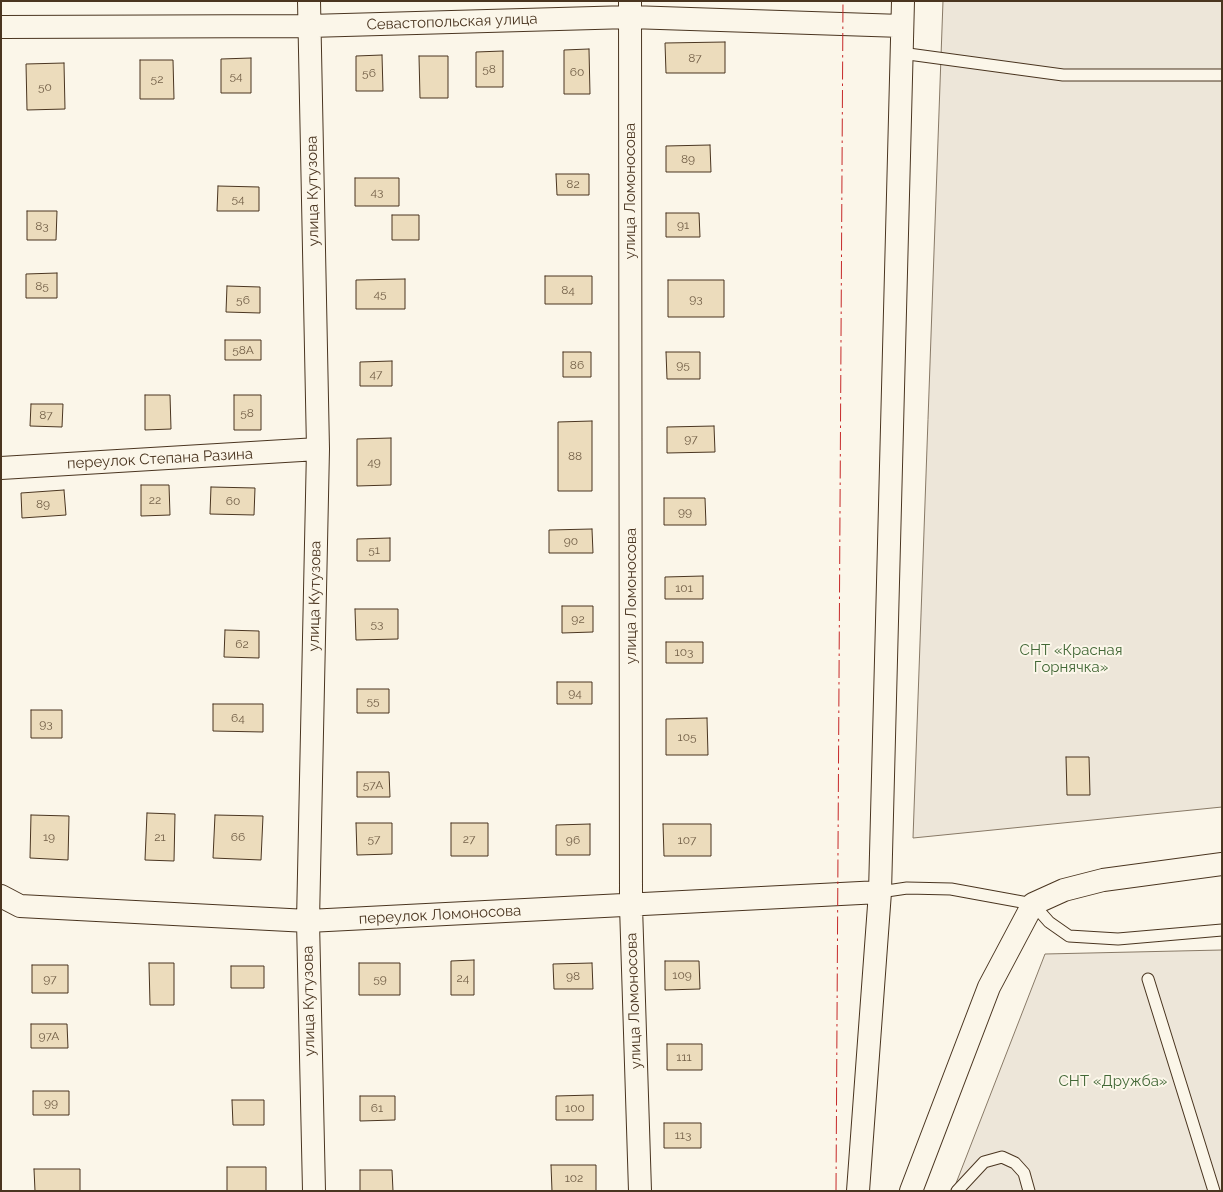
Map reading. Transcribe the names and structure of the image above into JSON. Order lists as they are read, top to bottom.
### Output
{
  "streets": {
    "street": [
      "Севастопольская улица",
      "улица Кутузова",
      "улица Ломоносова",
      "переулок Степана Разина",
      "переулок Ломоносова"
    ]
  },
  "crossings": [
    ["Севастопольская улица", "улица Кутузова"],
    ["Севастопольская улица", "улица Ломоносова"],
    ["улица Кутузова", "переулок Степана Разина"],
    ["улица Кутузова", "переулок Ломоносова"],
    ["улица Ломоносова", "переулок Ломоносова"]
  ],
  "parks": ["СНТ «Красная Горнячка»", "СНТ «Дружба»"],
  "house_numbers": [
    "87",
    "58",
    "60",
    "56",
    "54",
    "52",
    "50",
    "89",
    "82",
    "43",
    "54",
    "91",
    "83",
    "85",
    "84",
    "45",
    "93",
    "56",
    "58А",
    "86",
    "95",
    "47",
    "58",
    "87",
    "97",
    "88",
    "49",
    "22",
    "60",
    "89",
    "99",
    "90",
    "51",
    "101",
    "92",
    "53",
    "62",
    "103",
    "94",
    "55",
    "64",
    "93",
    "105",
    "57А",
    "19",
    "21",
    "66",
    "57",
    "27",
    "96",
    "107",
    "109",
    "98",
    "24",
    "97",
    "59",
    "97А",
    "111",
    "99",
    "61",
    "100",
    "113",
    "102"
  ]
}
